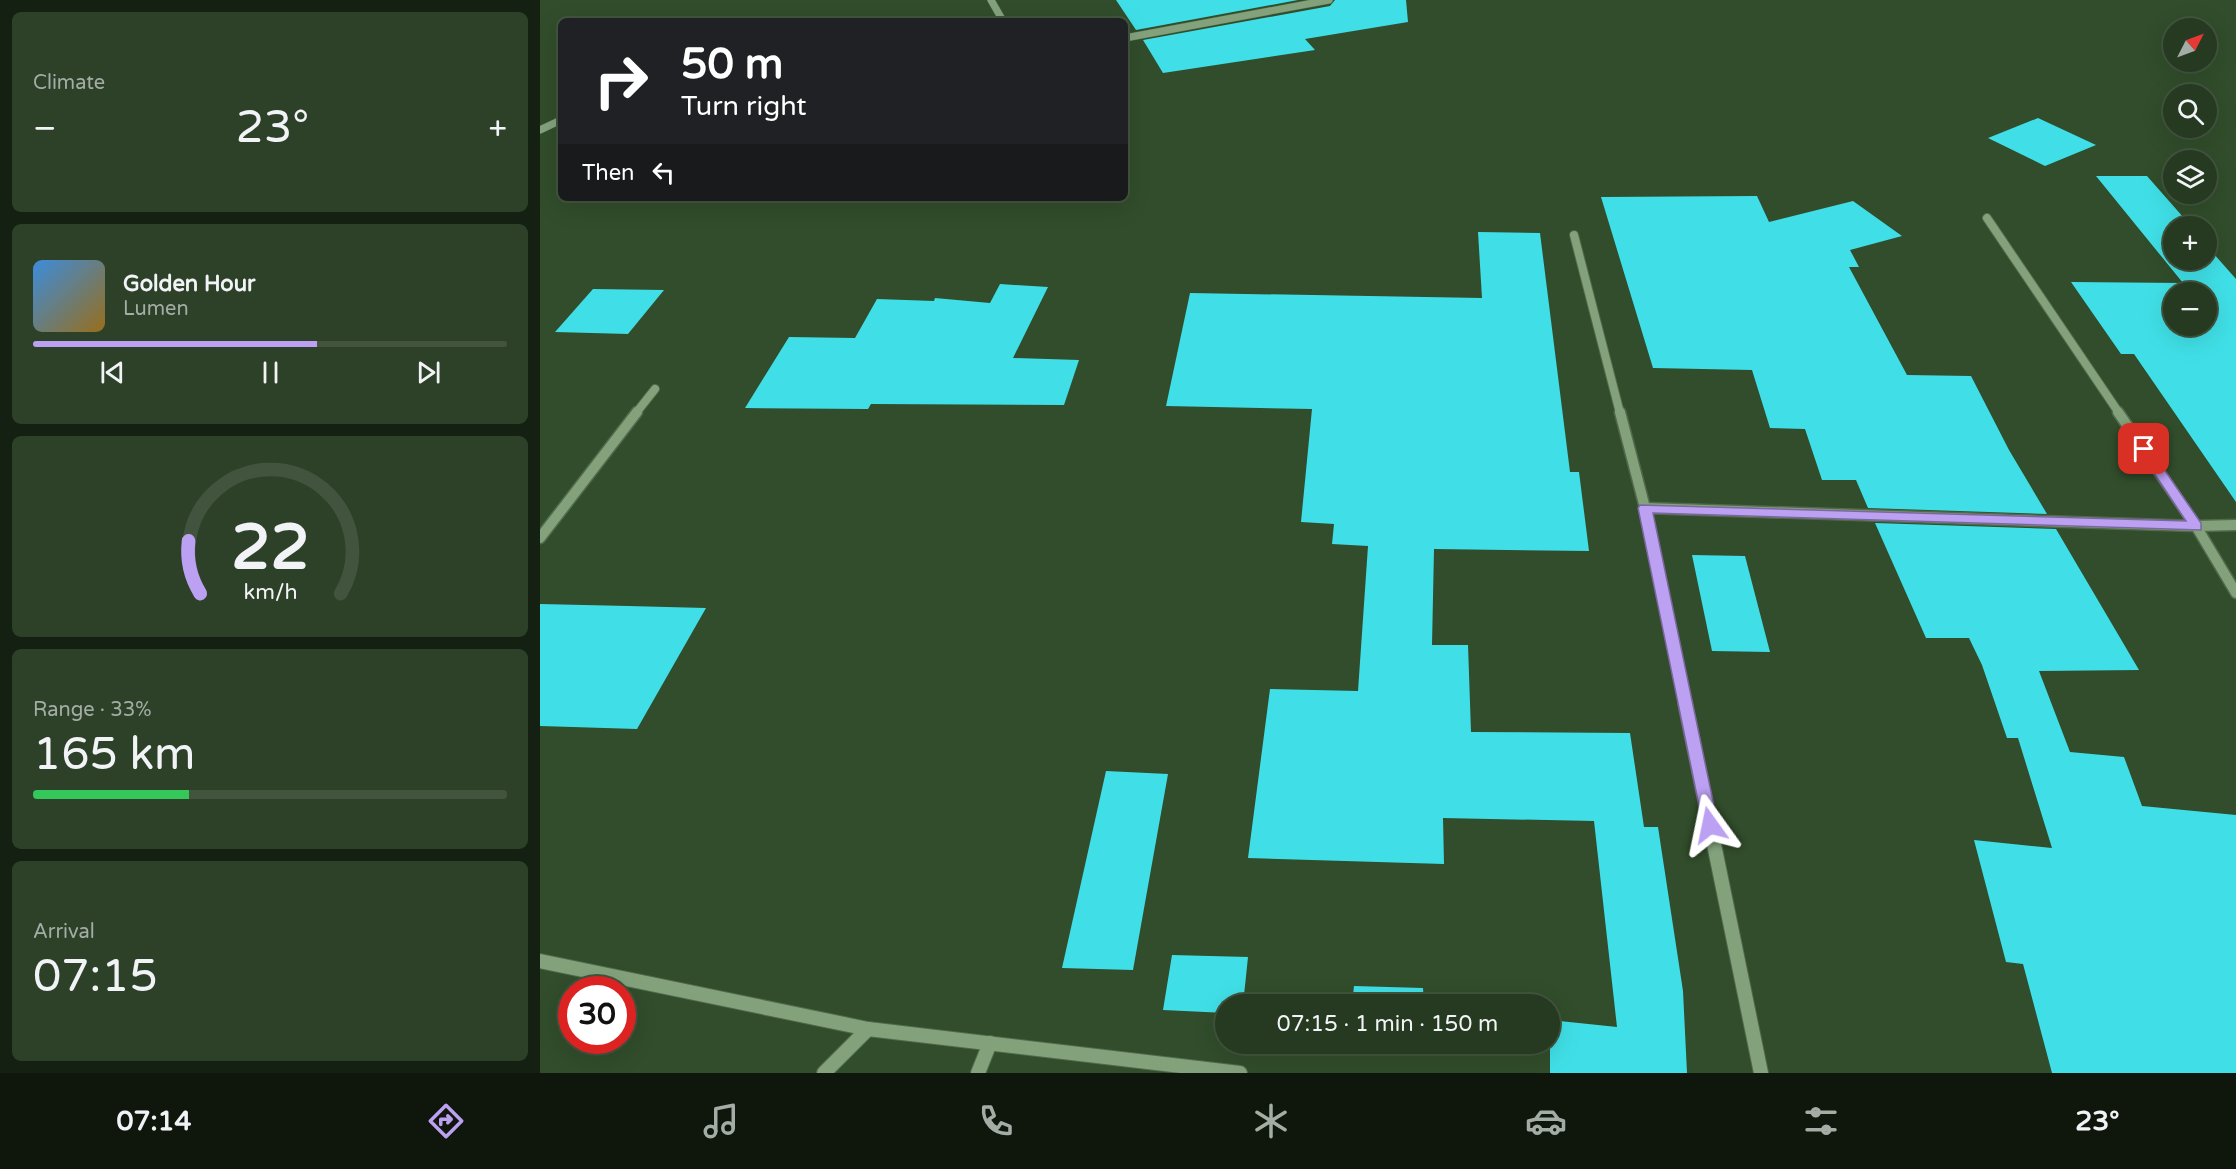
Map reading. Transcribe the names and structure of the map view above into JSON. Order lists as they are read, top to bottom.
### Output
{
  "north": "top right",
  "page": {
    "tile": [
      "Climate",
      ["Range · 33%", "165 km"],
      ["Arrival", "07:15"]
    ],
    "map_buttons": ["+", "−"],
    "turn": ["50 m", "Turn right"],
    "heat": ["−", "23°", "+"],
    "then": "Then",
    "song": ["Golden Hour", "Lumen"],
    "limit": "30",
    "trip": "07:15 · 1 min · 150 m",
    "tabs": ["07:14", "23°"],
    "gauge": ["22", "km/h"]
  }
}
